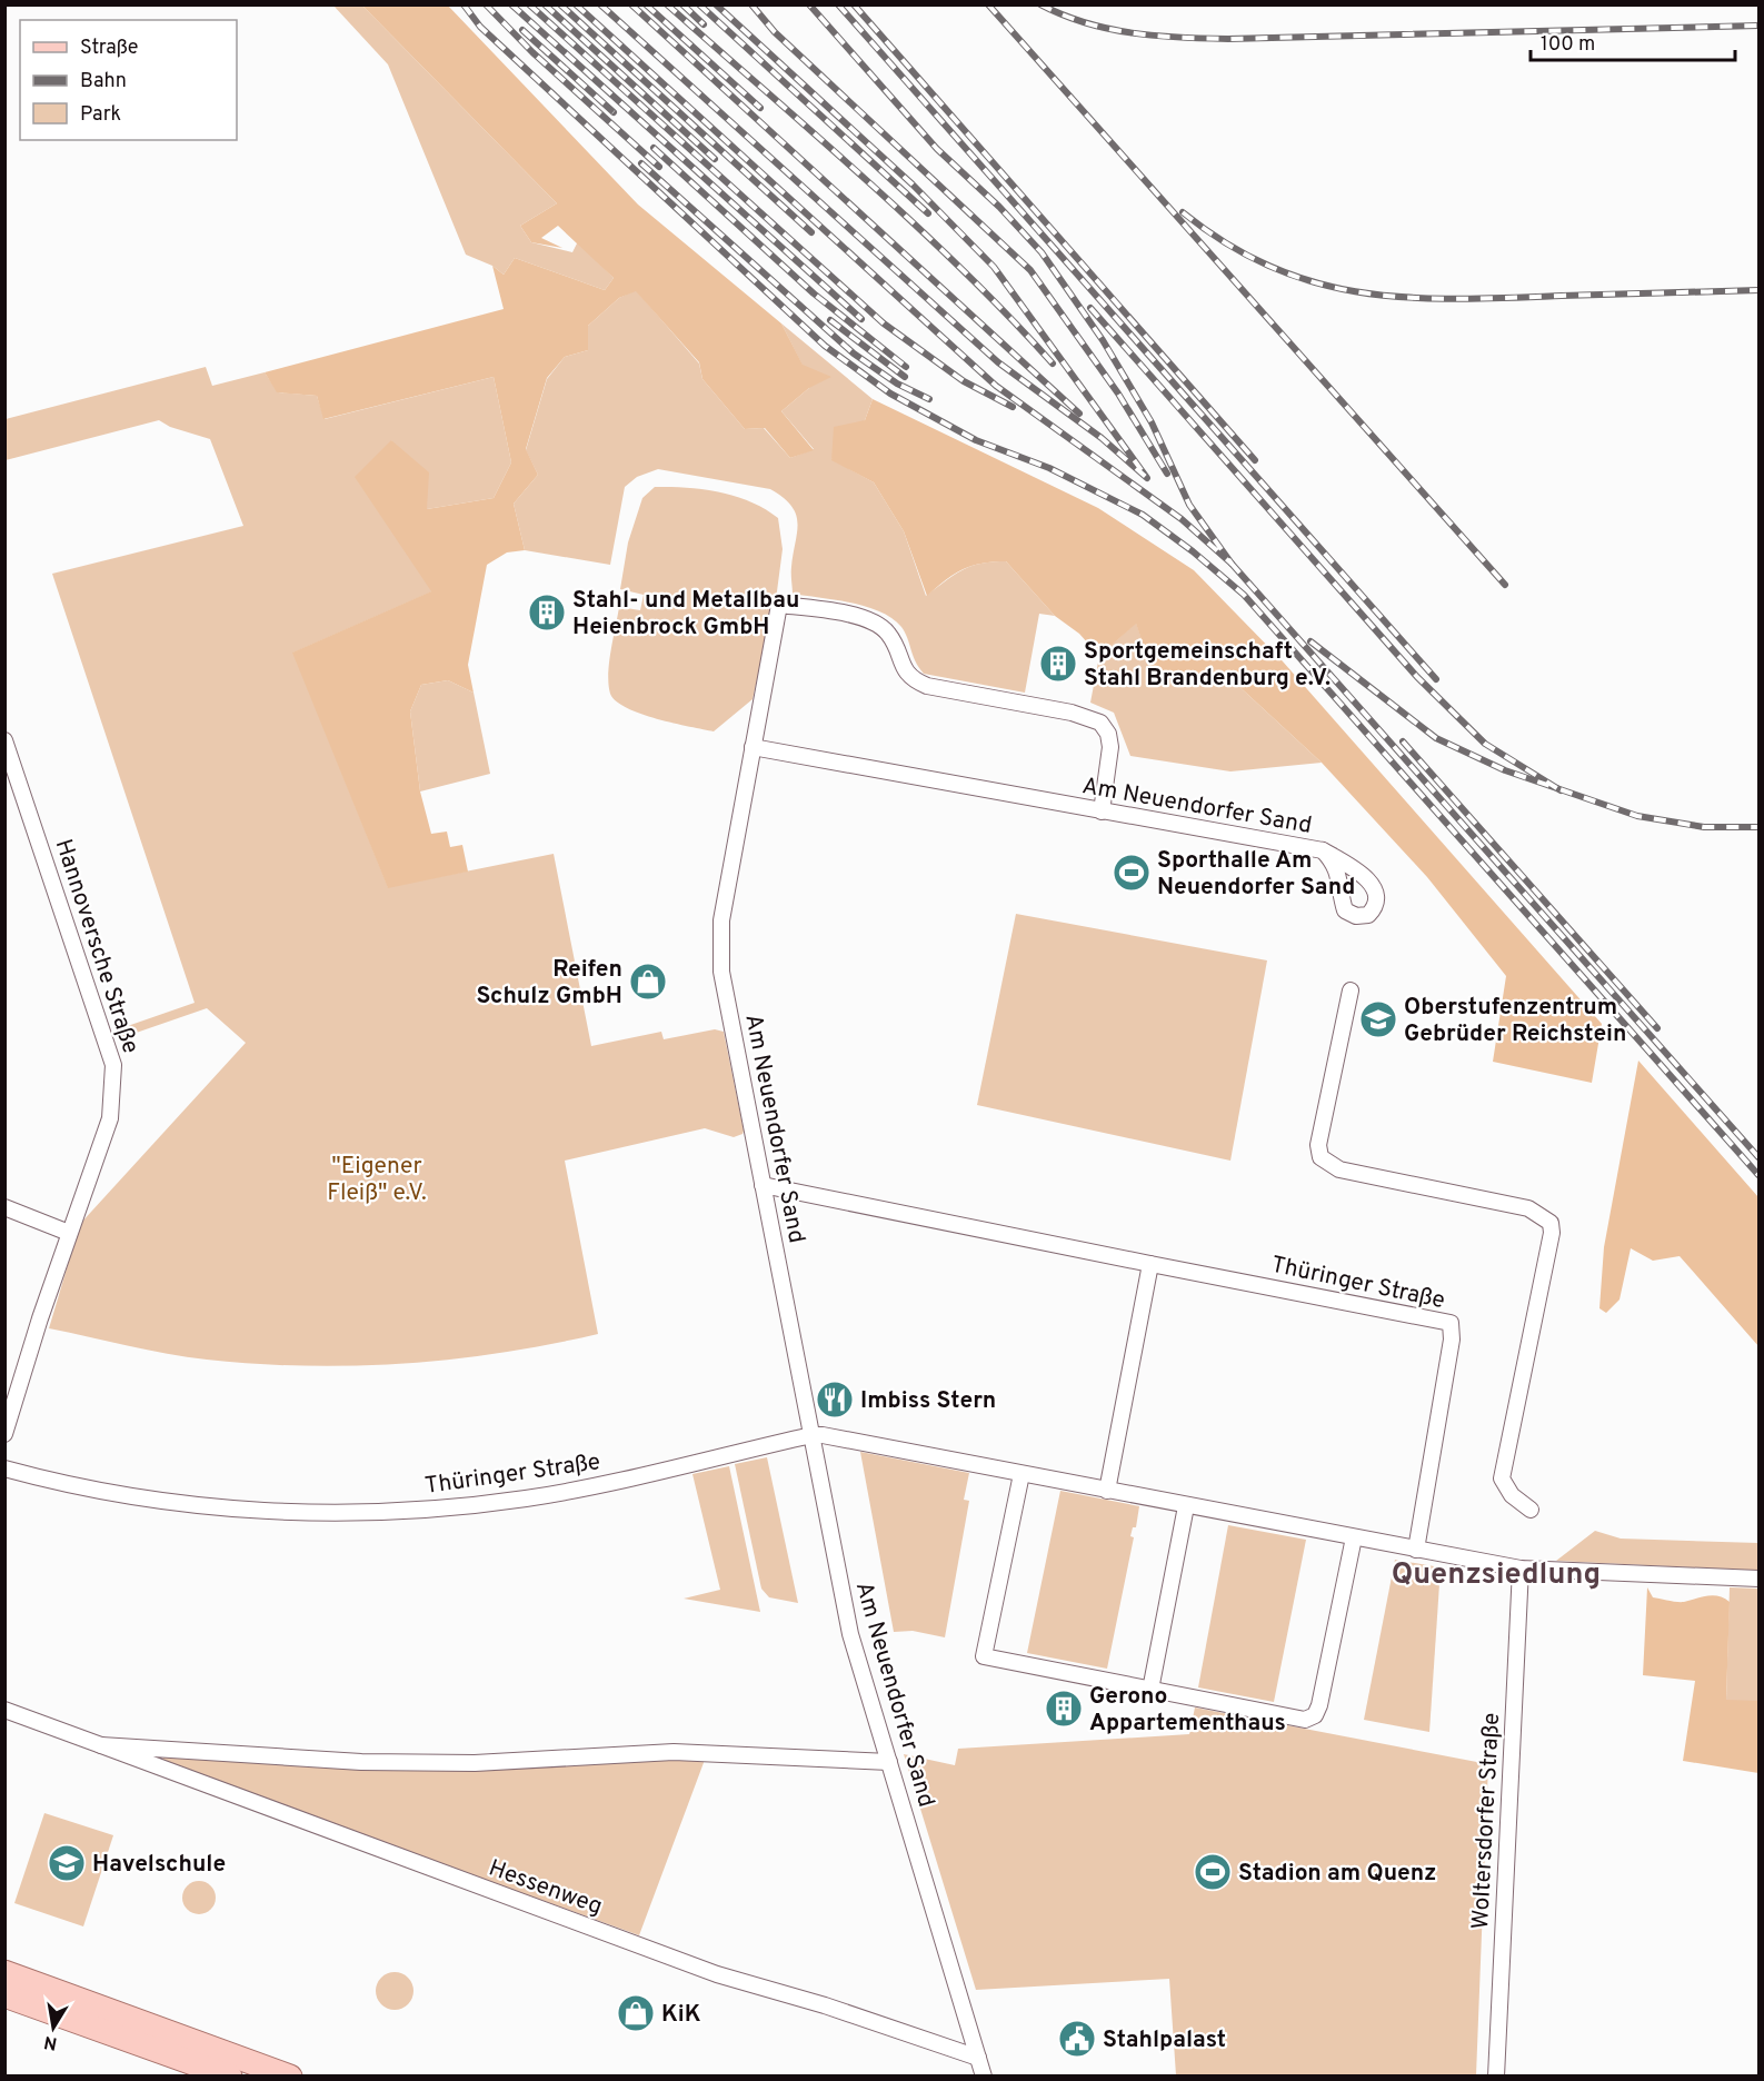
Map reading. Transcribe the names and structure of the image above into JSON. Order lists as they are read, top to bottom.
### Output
{
  "streets": {
    "street": [
      "Am Neuendorfer Sand",
      "Hannoversche Straße",
      "Thüringer Straße",
      "Woltersdorfer Straße",
      "Hessenweg"
    ]
  },
  "crossings": [
    ["Am Neuendorfer Sand", "Thüringer Straße"],
    ["Am Neuendorfer Sand", "Hessenweg"],
    ["Thüringer Straße", "Woltersdorfer Straße"]
  ],
  "districts": ["Quenzsiedlung"],
  "parks": ["\"Eigener Fleiß\" e.V."],
  "places": {
    "building": ["Stahl- und Metallbau Heienbrock GmbH", "Sportgemeinschaft Stahl Brandenburg e.V.", "Gerono Appartementhaus"],
    "sports": ["Sporthalle Am Neuendorfer Sand", "Stadion am Quenz"],
    "shop": ["Reifen Schulz GmbH", "KiK"],
    "school or university": ["Oberstufenzentrum Gebrüder Reichstein", "Havelschule"],
    "restaurant": ["Imbiss Stern"],
    "public building": ["Stahlpalast"]
  },
  "legend": ["Straße", "Bahn", "Park"],
  "scale_bar": "100 m",
  "north": "bottom"
}
